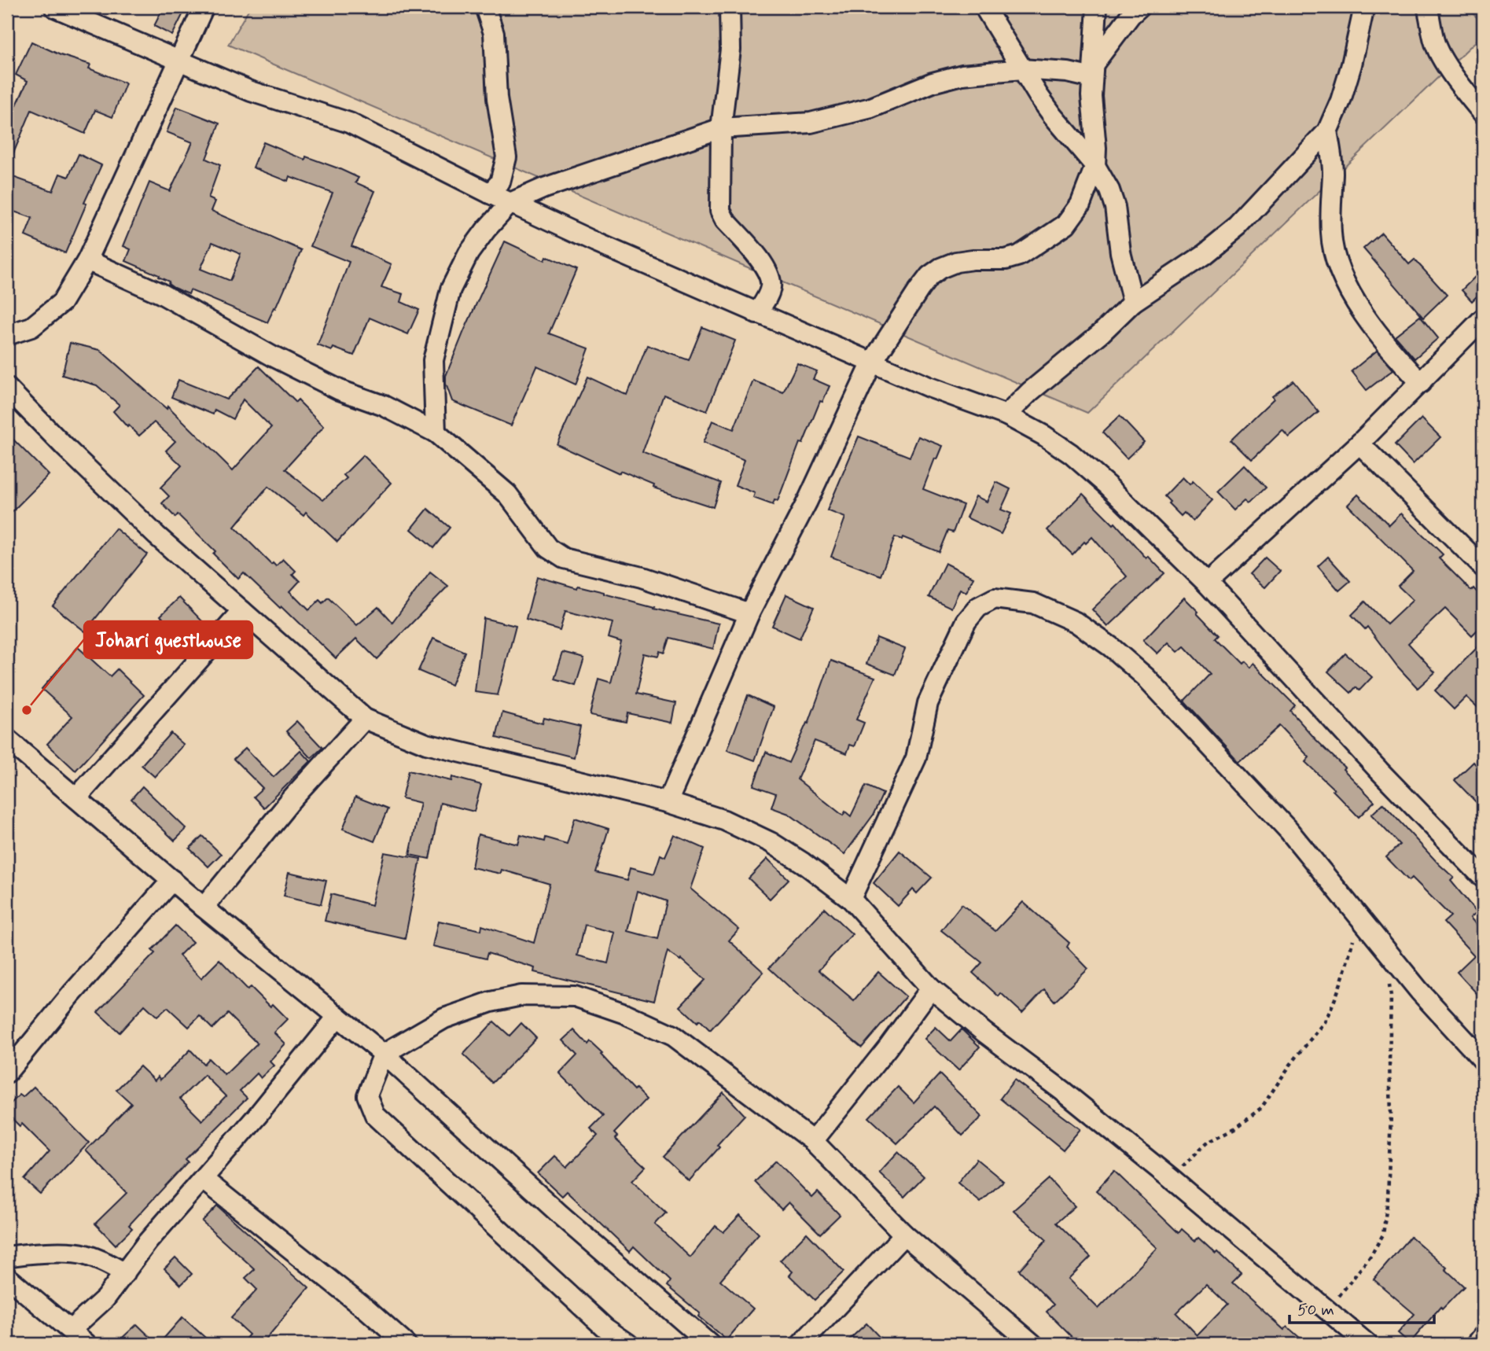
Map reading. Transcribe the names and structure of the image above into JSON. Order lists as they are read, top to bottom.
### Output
{
  "places": ["Johari guesthouse"],
  "scale_bar": "50 m"
}
